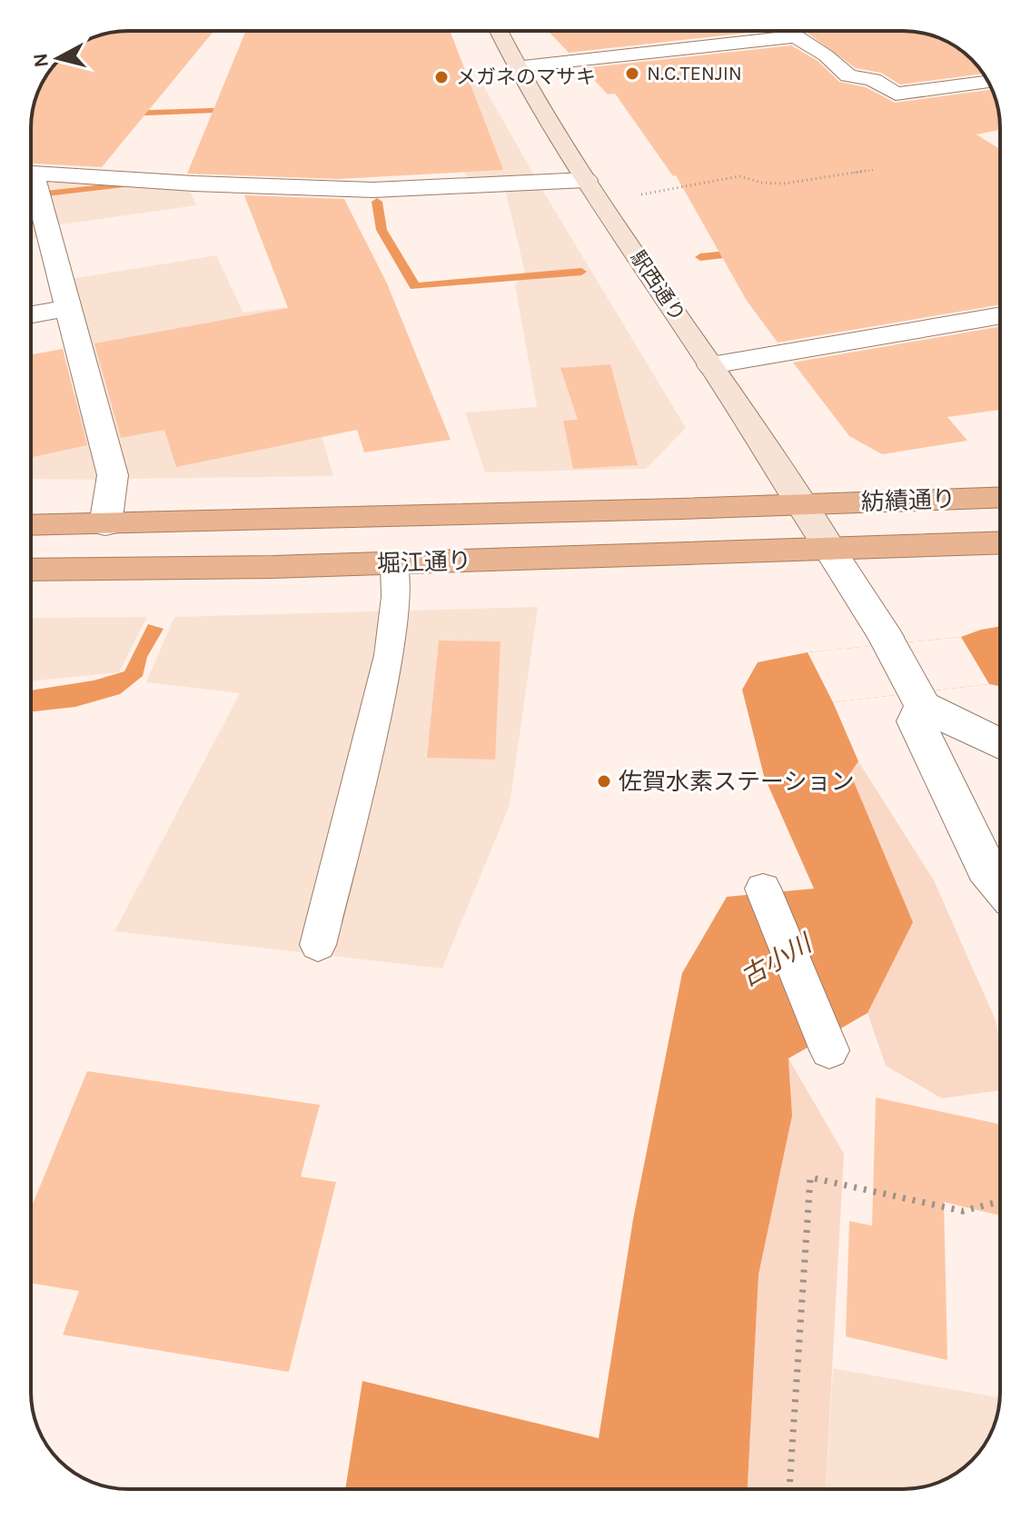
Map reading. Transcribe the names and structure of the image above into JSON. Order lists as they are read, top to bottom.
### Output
{
  "streets": {
    "highway": ["紡績通り", "堀江通り"],
    "main road": ["駅西通り"]
  },
  "crossings": [
    ["駅西通り", "紡績通り"],
    ["駅西通り", "堀江通り"],
    ["紡績通り", "堀江通り"]
  ],
  "water": ["古小川"],
  "places": ["N.C.TENJIN", "メガネのマサキ", "佐賀水素ステーション"],
  "north": "left"
}
